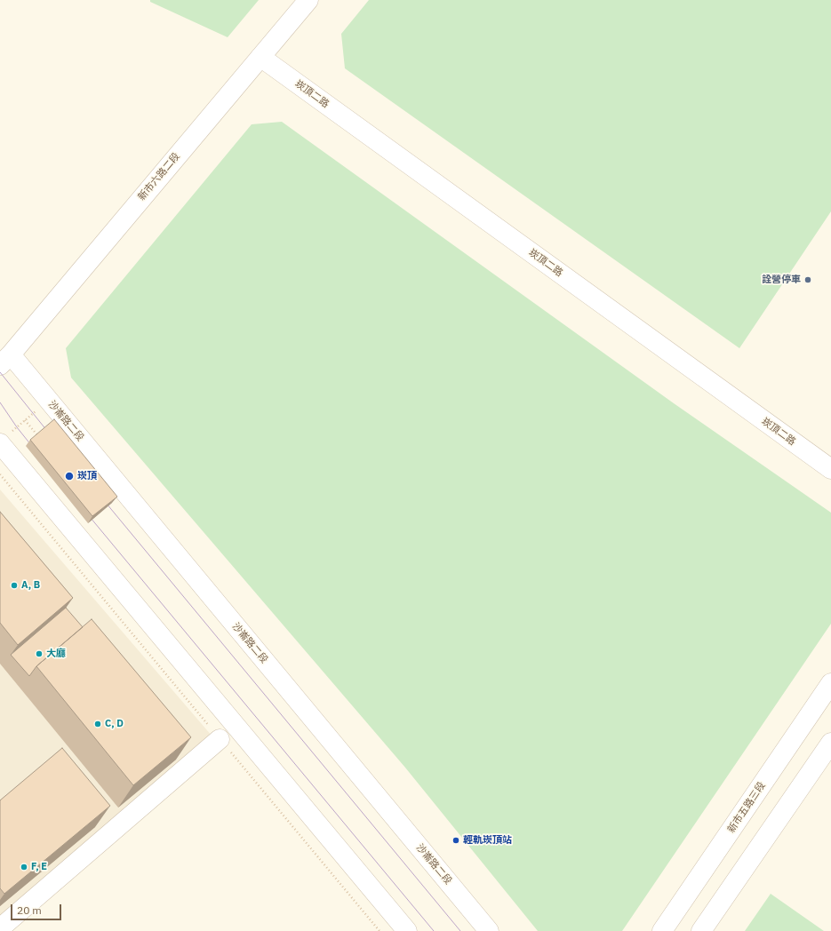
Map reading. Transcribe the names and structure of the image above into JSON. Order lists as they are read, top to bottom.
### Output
{
  "streets": {
    "street": [
      "崁頂二路",
      "新市六路二段",
      "沙崙路二段",
      "新市五路三段"
    ]
  },
  "crossings": [
    ["崁頂二路", "新市六路二段"],
    ["新市六路二段", "沙崙路二段"]
  ],
  "places": [
    "詮營停車",
    "崁頂",
    "A, B",
    "大廳",
    "C, D",
    "輕軌崁頂站",
    "F, E"
  ],
  "scale_bar": "20 m"
}
